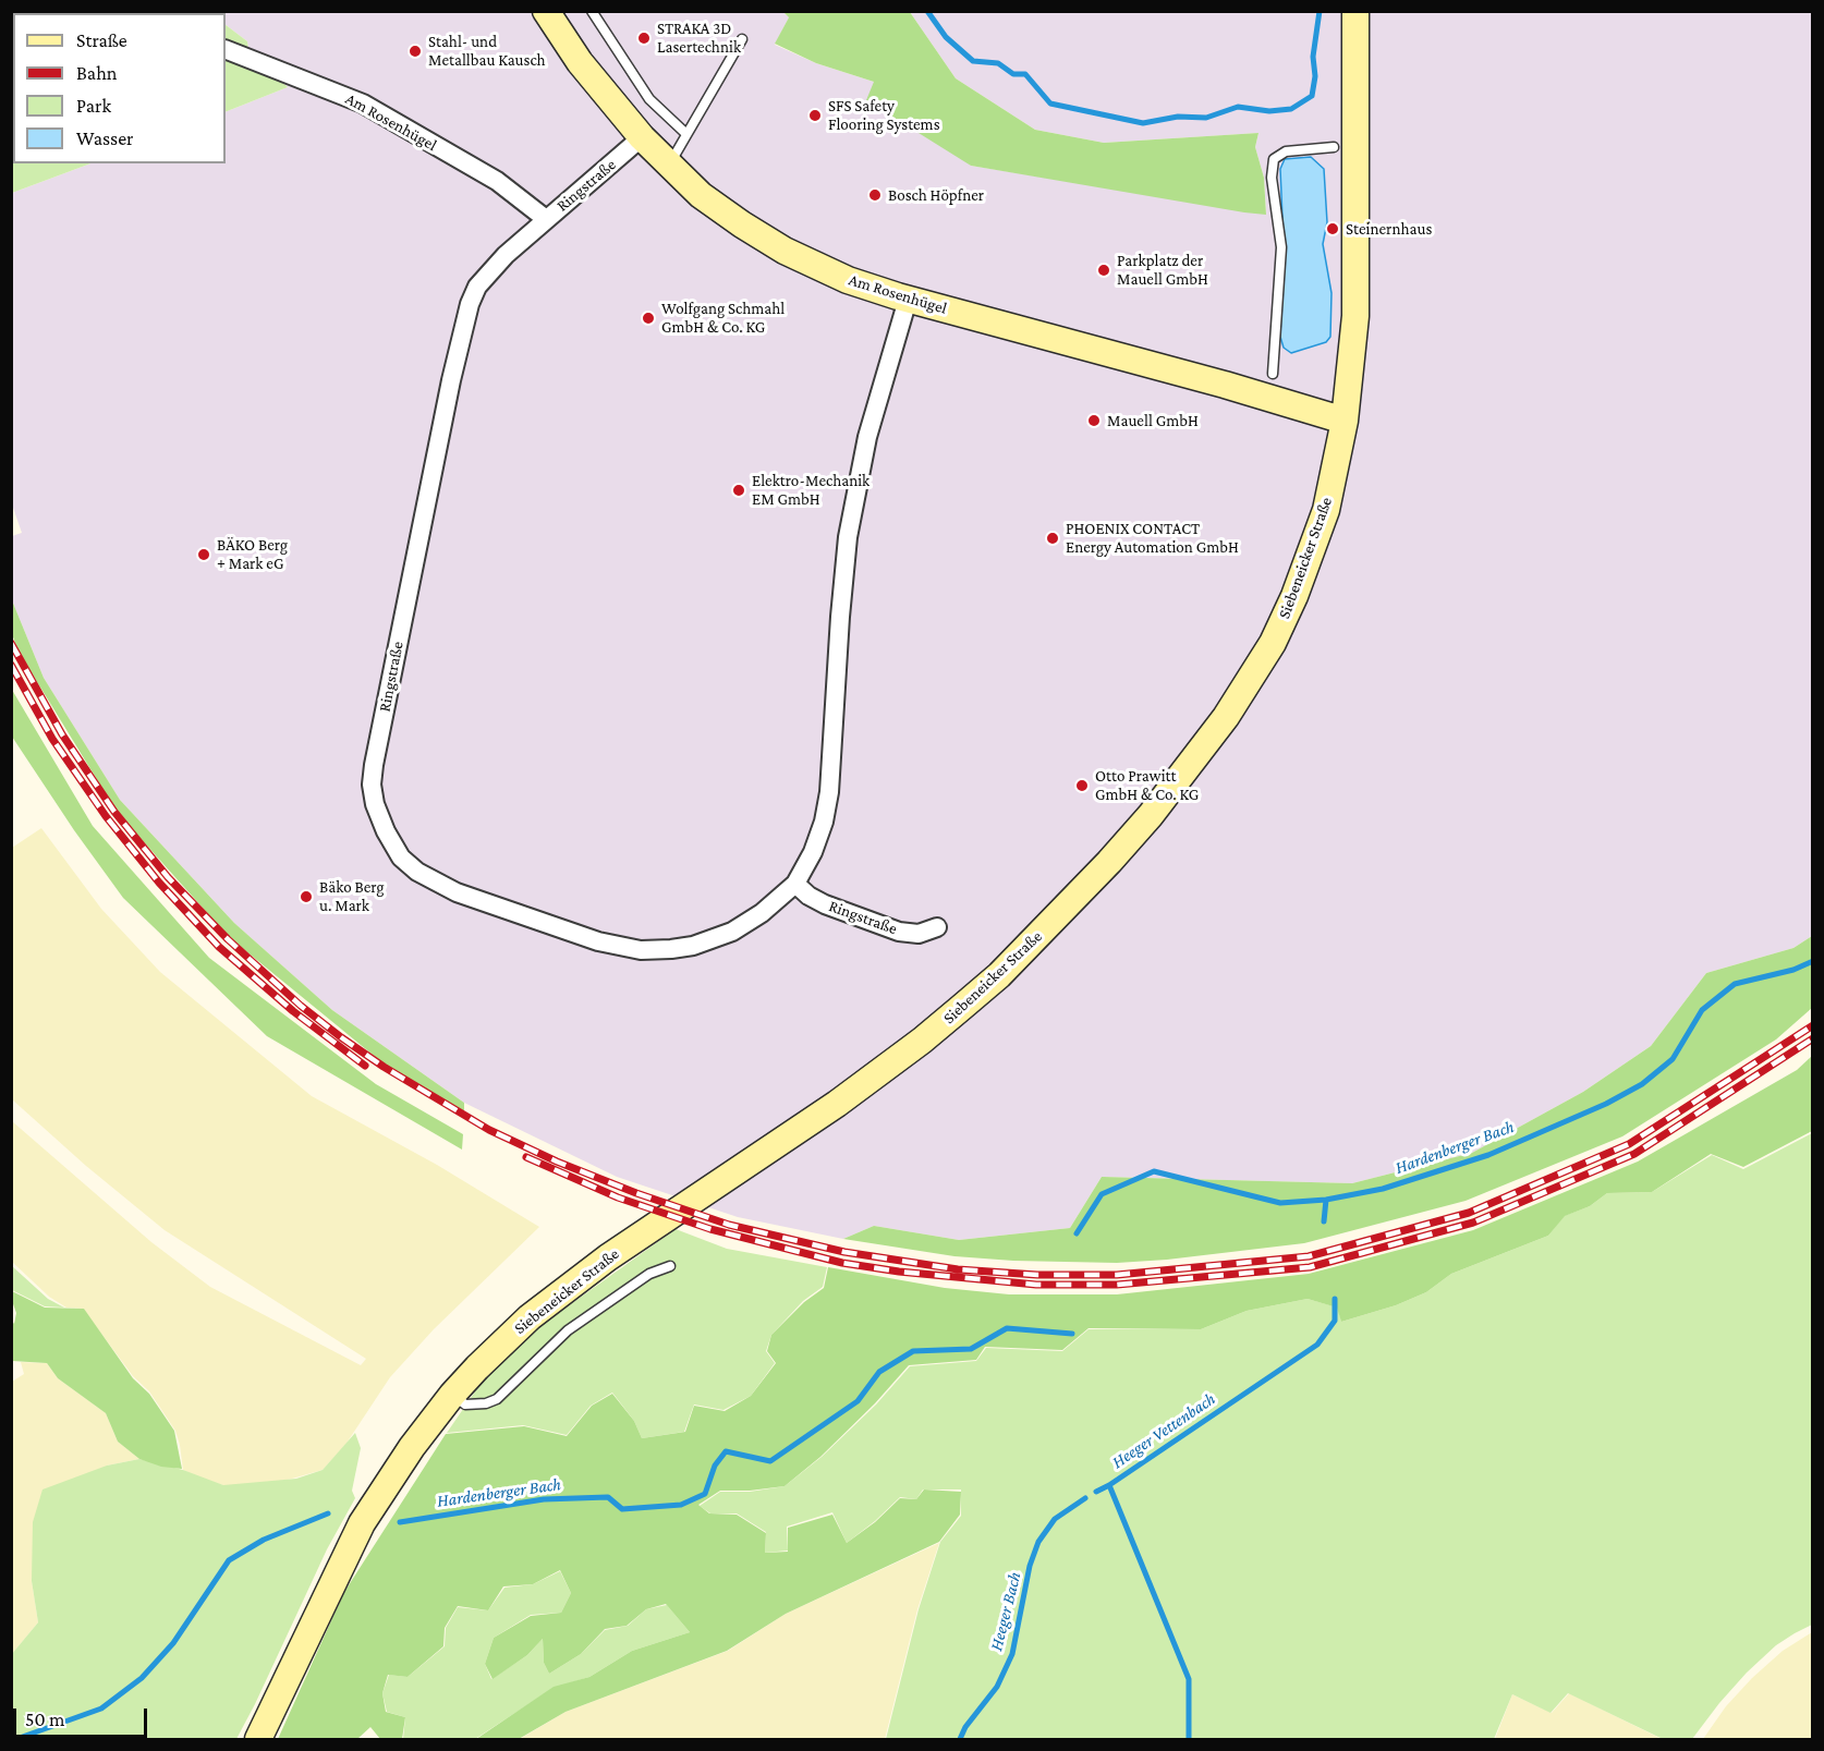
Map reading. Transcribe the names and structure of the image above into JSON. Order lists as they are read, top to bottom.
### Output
{
  "streets": {
    "main road": ["Am Rosenhügel", "Siebeneicker Straße"],
    "street": ["Ringstraße"]
  },
  "crossings": [
    ["Am Rosenhügel", "Ringstraße"],
    ["Am Rosenhügel", "Siebeneicker Straße"]
  ],
  "water": ["Hardenberger Bach", "Heeger Vettenbach", "Heeger Bach"],
  "places": [
    "STRAKA 3D Lasertechnik",
    "Stahl- und Metallbau Kausch",
    "SFS Safety Flooring Systems",
    "Bosch Höpfner",
    "Steinernhaus",
    "Parkplatz der Mauell GmbH",
    "Wolfgang Schmahl GmbH & Co. KG",
    "Mauell GmbH",
    "Elektro-Mechanik EM GmbH",
    "PHOENIX CONTACT Energy Automation GmbH",
    "BÄKO Berg + Mark eG",
    "Otto Prawitt GmbH & Co. KG",
    "Bäko Berg u. Mark"
  ],
  "legend": [
    "Straße",
    "Bahn",
    "Park",
    "Wasser"
  ],
  "scale_bar": "50 m"
}
